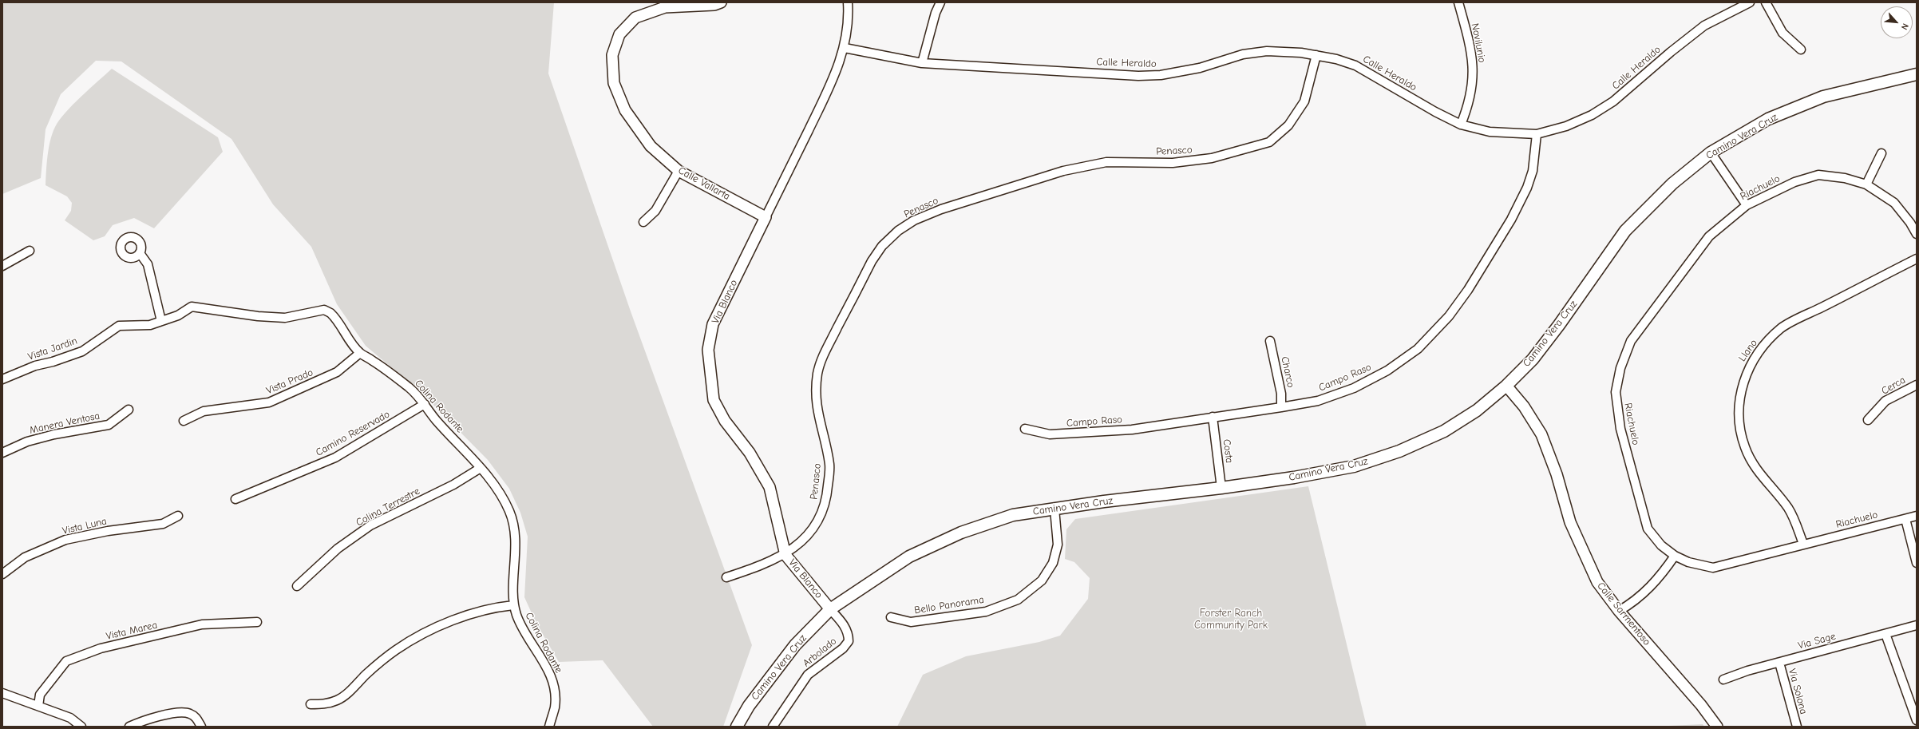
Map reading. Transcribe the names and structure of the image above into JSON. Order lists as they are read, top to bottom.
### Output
{
  "streets": {
    "main road": ["Camino Vera Cruz"],
    "street": [
      "Novilunio",
      "Calle Heraldo",
      "Penasco",
      "Calle Vallarta",
      "Riachuelo",
      "Via Blanco",
      "Vista Jardin",
      "Llano",
      "Charco",
      "Campo Raso",
      "Vista Prado",
      "Cerca",
      "Colina Rodante",
      "Manera Ventosa",
      "Camino Reservado",
      "Costa",
      "Colina Terrestre",
      "Vista Luna",
      "Bello Panorama",
      "Calle Sarmentoso",
      "Vista Marea",
      "Via Sage",
      "Arbolado",
      "Via Solona"
    ]
  },
  "crossings": [
    ["Novilunio", "Calle Heraldo"],
    ["Calle Heraldo", "Penasco"],
    ["Calle Heraldo", "Via Blanco"],
    ["Calle Heraldo", "Campo Raso"],
    ["Camino Vera Cruz", "Via Blanco"],
    ["Camino Vera Cruz", "Costa"],
    ["Camino Vera Cruz", "Bello Panorama"],
    ["Camino Vera Cruz", "Calle Sarmentoso"],
    ["Camino Vera Cruz", "Arbolado"],
    ["Penasco", "Via Blanco"],
    ["Calle Vallarta", "Via Blanco"],
    ["Riachuelo", "Llano"],
    ["Via Blanco", "Arbolado"],
    ["Vista Jardin", "Colina Rodante"],
    ["Charco", "Campo Raso"],
    ["Campo Raso", "Costa"],
    ["Vista Prado", "Colina Rodante"],
    ["Colina Rodante", "Camino Reservado"],
    ["Colina Rodante", "Colina Terrestre"],
    ["Via Sage", "Via Solona"]
  ],
  "parks": ["Forster Ranch Community Park"],
  "north": "bottom right"
}
